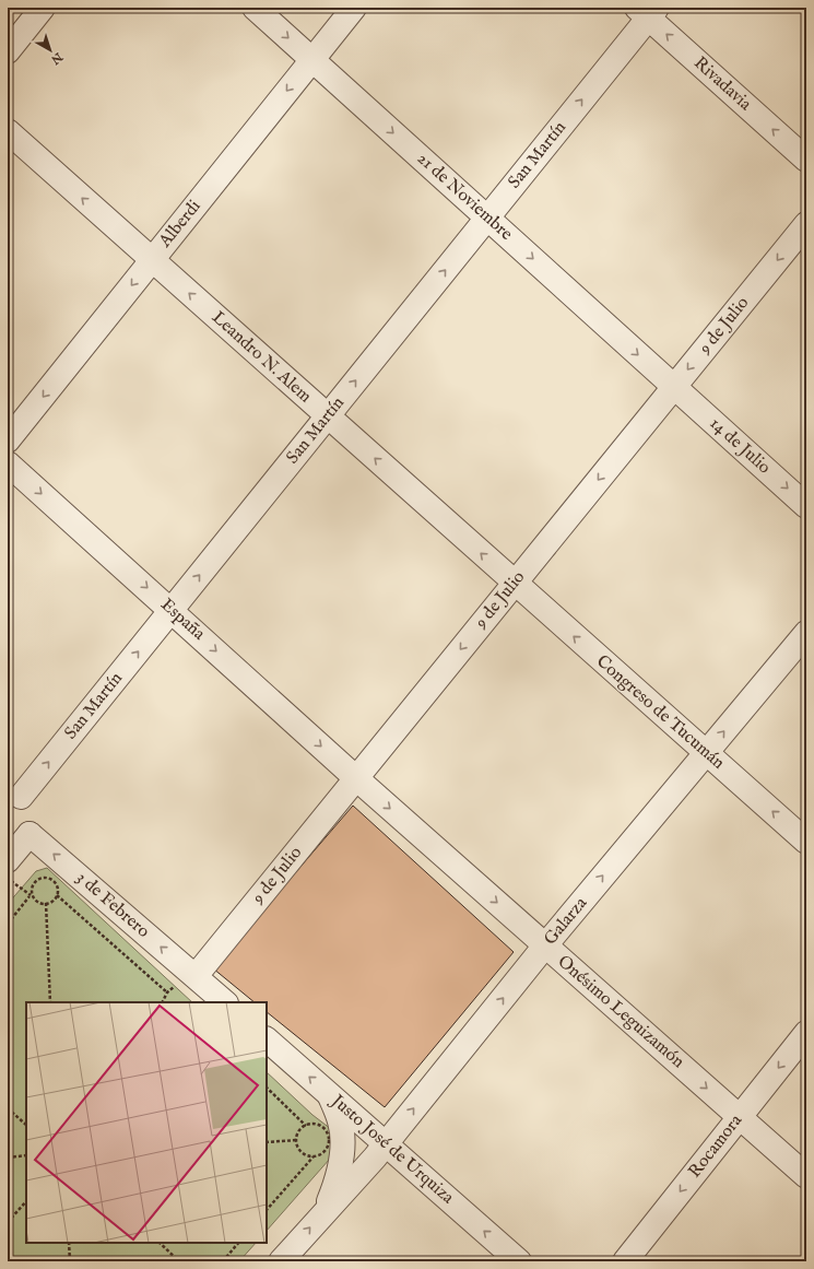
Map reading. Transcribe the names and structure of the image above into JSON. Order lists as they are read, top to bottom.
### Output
{
  "streets": {
    "street": [
      "Rivadavia",
      "San Martín",
      "21 de Noviembre",
      "Alberdi",
      "9 de Julio",
      "Leandro N. Alem",
      "14 de Julio",
      "España",
      "Congreso de Tucumán",
      "3 de Febrero",
      "Galarza",
      "Onésimo Leguizamón",
      "Rocamora",
      "Justo José de Urquiza"
    ]
  },
  "crossings": [
    ["Rivadavia", "San Martín"],
    ["San Martín", "21 de Noviembre"],
    ["San Martín", "Leandro N. Alem"],
    ["San Martín", "España"],
    ["San Martín", "3 de Febrero"],
    ["21 de Noviembre", "Alberdi"],
    ["21 de Noviembre", "9 de Julio"],
    ["21 de Noviembre", "14 de Julio"],
    ["Alberdi", "Leandro N. Alem"],
    ["9 de Julio", "Leandro N. Alem"],
    ["9 de Julio", "14 de Julio"],
    ["9 de Julio", "España"],
    ["9 de Julio", "Congreso de Tucumán"],
    ["9 de Julio", "3 de Febrero"],
    ["9 de Julio", "Onésimo Leguizamón"],
    ["Leandro N. Alem", "Congreso de Tucumán"],
    ["España", "Onésimo Leguizamón"],
    ["Congreso de Tucumán", "Galarza"],
    ["Galarza", "Onésimo Leguizamón"],
    ["Galarza", "Justo José de Urquiza"],
    ["Onésimo Leguizamón", "Rocamora"]
  ],
  "one_way": [
    "Rivadavia",
    "San Martín",
    "21 de Noviembre",
    "Alberdi",
    "9 de Julio",
    "Leandro N. Alem",
    "14 de Julio",
    "España",
    "Congreso de Tucumán",
    "3 de Febrero",
    "Galarza",
    "Onésimo Leguizamón",
    "Rocamora",
    "Justo José de Urquiza"
  ],
  "north": "bottom right"
}
